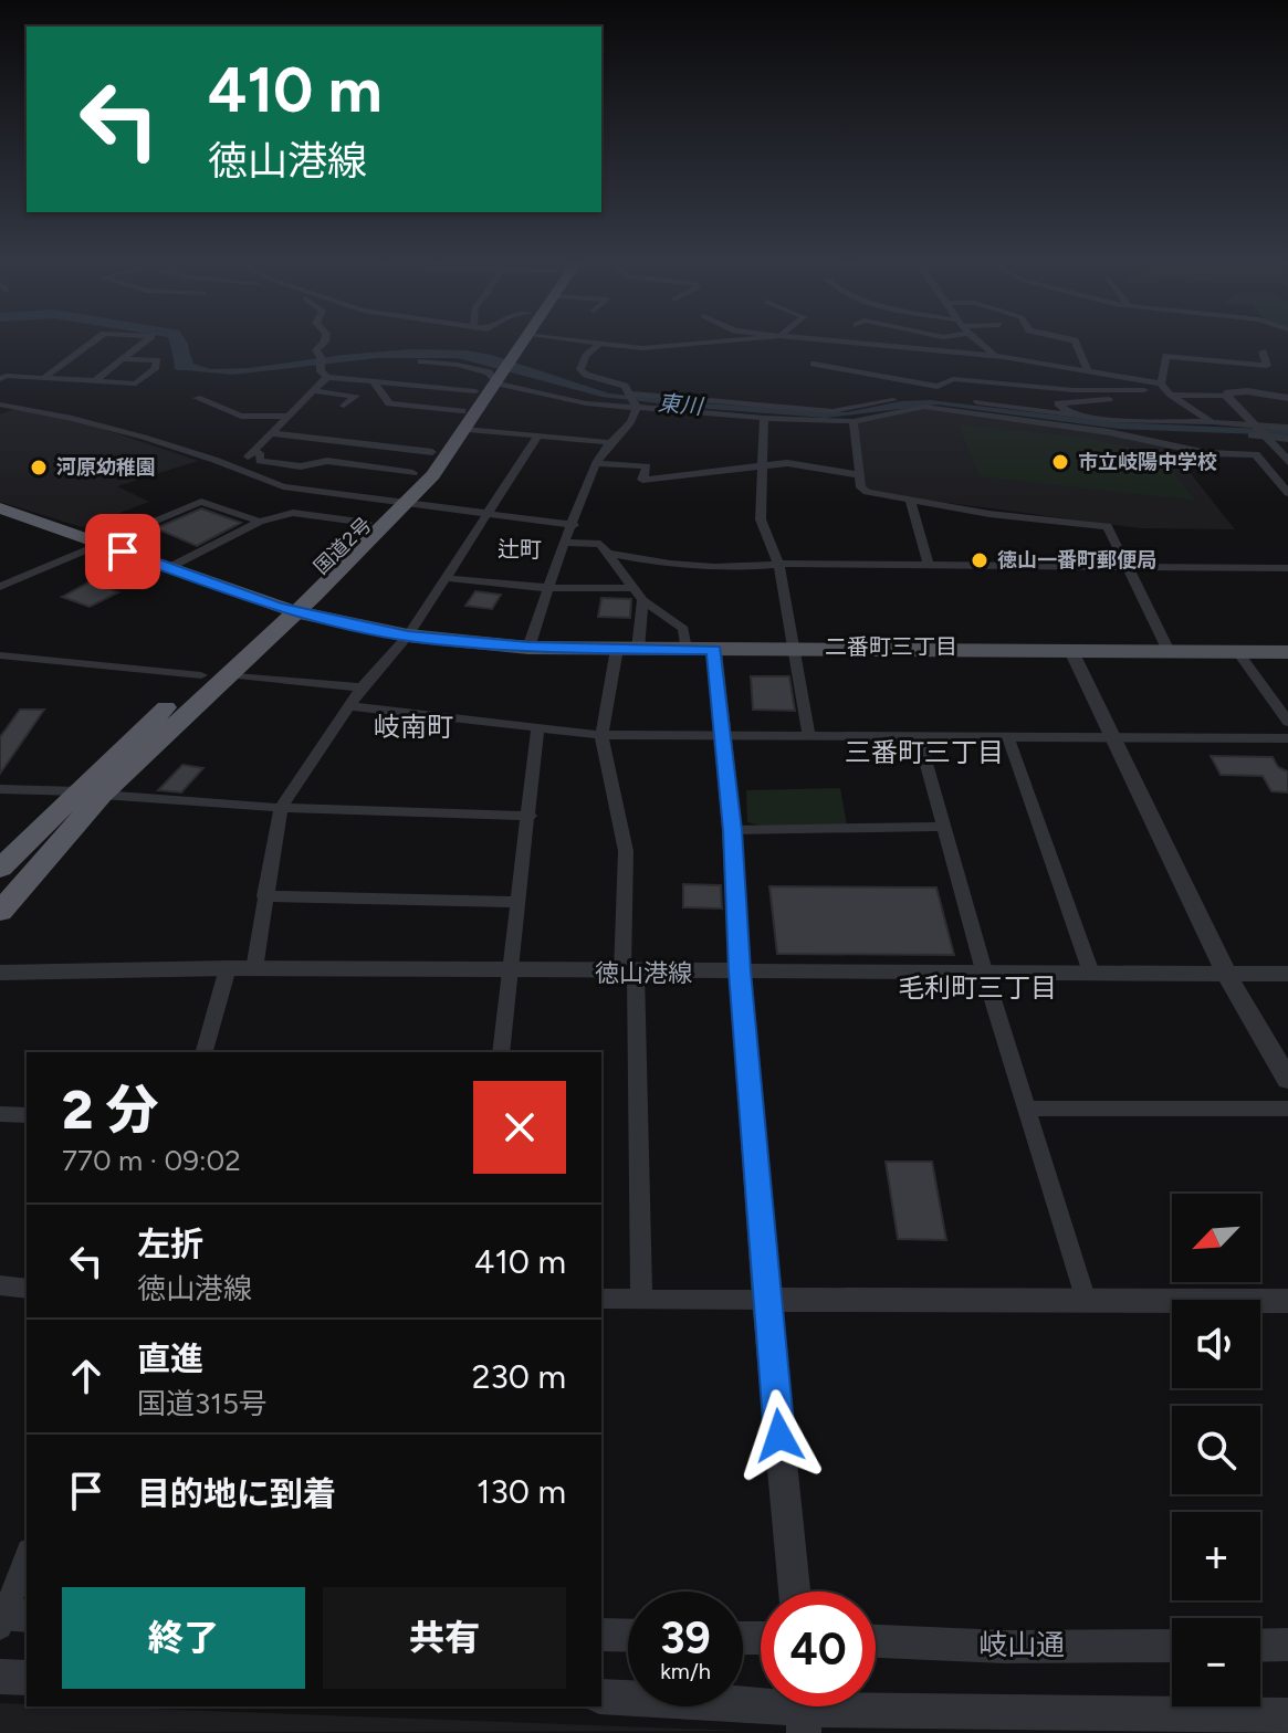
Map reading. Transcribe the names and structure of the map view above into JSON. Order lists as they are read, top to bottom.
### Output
{
  "streets": {
    "highway": ["国道2号"],
    "street": ["徳山港線", "岐山通"]
  },
  "districts": [
    "辻町",
    "二番町三丁目",
    "岐南町",
    "三番町三丁目",
    "毛利町三丁目"
  ],
  "water": ["東川"],
  "places": ["市立岐陽中学校", "河原幼稚園", "徳山一番町郵便局"],
  "north": "bottom left",
  "page": {
    "turn": ["410 m", "徳山港線"],
    "heading": ["2 分", "770 m · 09:02"],
    "map_buttons": ["+", "−"],
    "list": [
      {
        "name": "左折",
        "note": "徳山港線",
        "value": "410 m"
      },
      {
        "name": "直進",
        "note": "国道315号",
        "value": "230 m"
      },
      {
        "name": "目的地に到着",
        "value": "130 m"
      }
    ],
    "buttons": ["終了", "共有"],
    "speed": "39 km/h",
    "limit": "40"
  }
}
